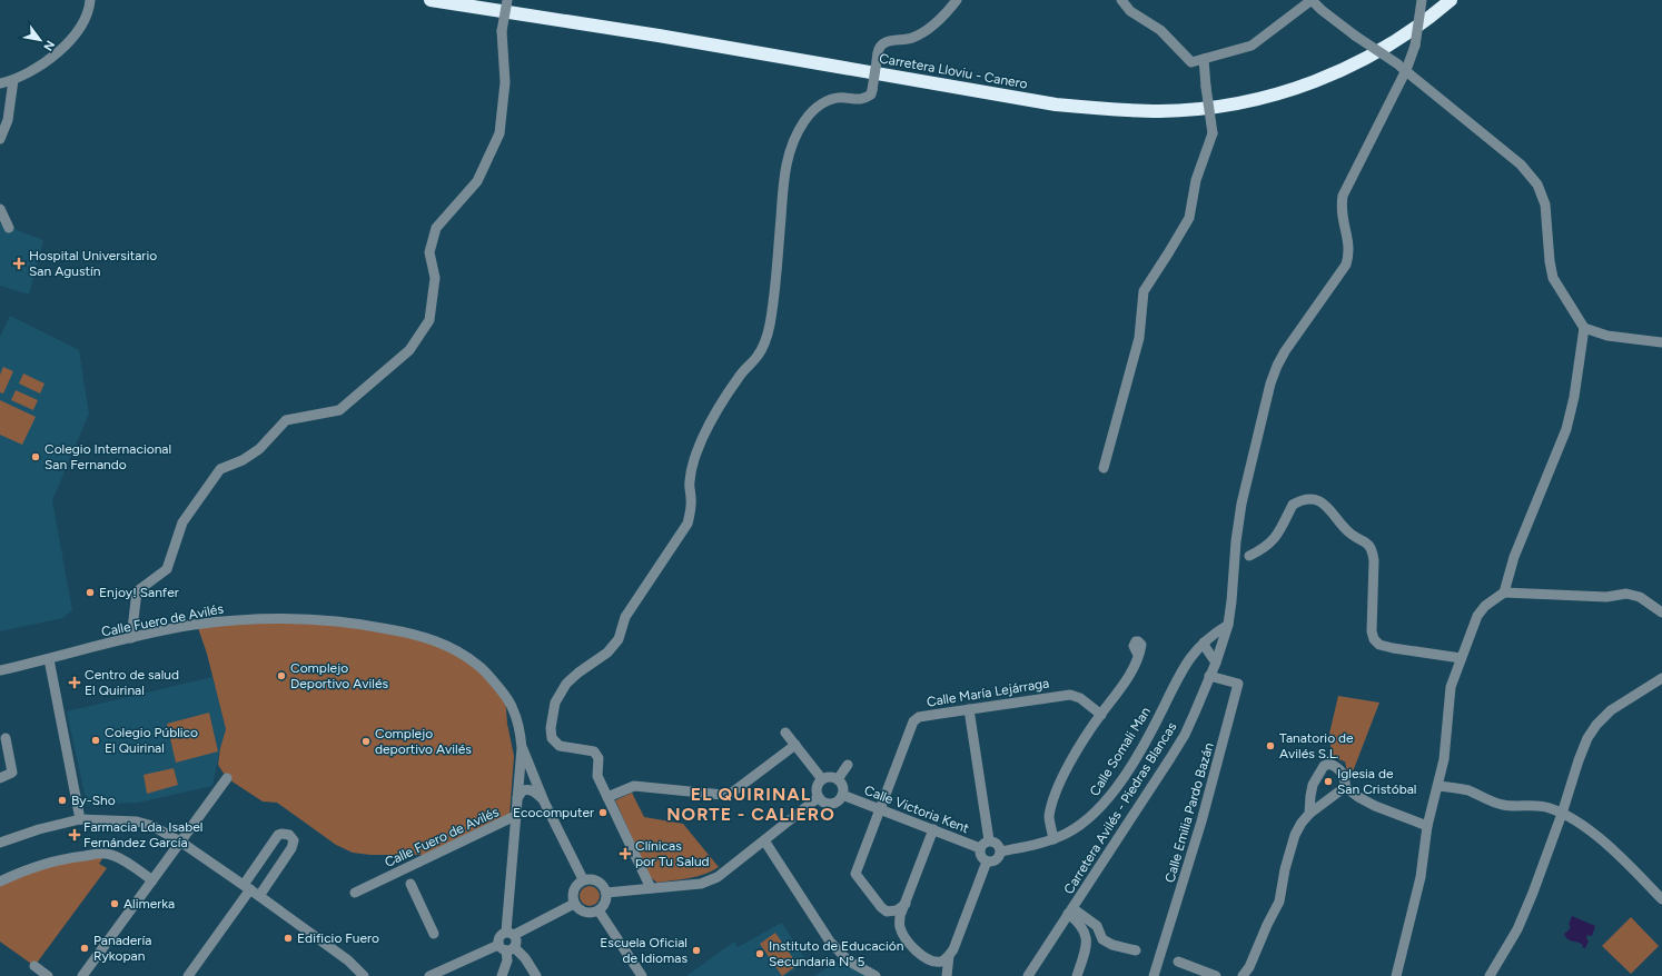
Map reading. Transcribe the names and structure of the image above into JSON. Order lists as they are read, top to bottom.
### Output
{
  "streets": {
    "highway": ["Carretera Lloviu - Canero"],
    "street": [
      "Calle Fuero de Avilés",
      "Calle María Lejárraga",
      "Calle Somali Man",
      "Carretera Avilés - Piedras Blancas",
      "Calle Victoria Kent",
      "Calle Emilia Pardo Bazán"
    ]
  },
  "crossings": [
    ["Calle María Lejárraga", "Calle Victoria Kent"],
    ["Calle Somali Man", "Carretera Avilés - Piedras Blancas"],
    ["Calle Somali Man", "Calle Victoria Kent"],
    ["Carretera Avilés - Piedras Blancas", "Calle Emilia Pardo Bazán"]
  ],
  "districts": ["EL QUIRINAL NORTE - CALIERO"],
  "places": {
    "health": [
      "Hospital Universitario San Agustín",
      "Centro de salud El Quirinal",
      "Farmacia Lda. Isabel Fernández García",
      "Clínicas por Tu Salud"
    ],
    "other": [
      "Colegio Internacional San Fernando",
      "Enjoy! Sanfer",
      "Complejo Deportivo Avilés",
      "Colegio Público El Quirinal",
      "Complejo deportivo Avilés",
      "Tanatorio de Avilés S.L.",
      "Iglesia de San Cristóbal",
      "By-Sho",
      "Ecocomputer",
      "Alimerka",
      "Edificio Fuero",
      "Panadería Rykopan",
      "Escuela Oficial de Idiomas",
      "Instituto de Educación Secundaria Nº 5"
    ]
  },
  "north": "bottom right"
}
